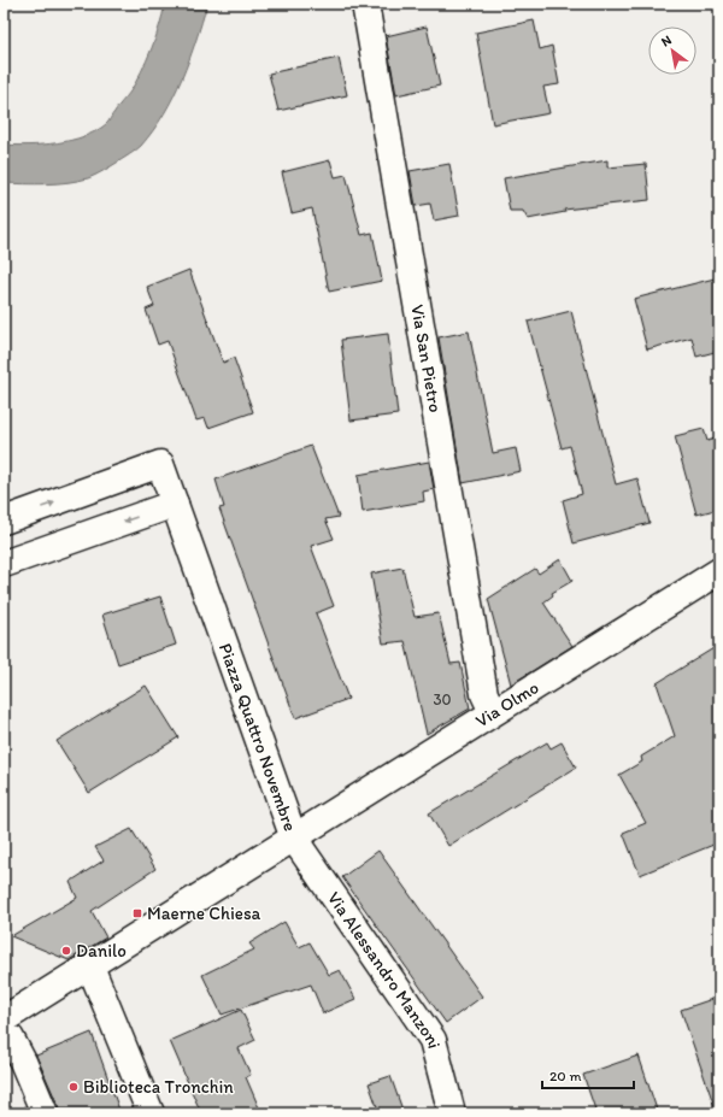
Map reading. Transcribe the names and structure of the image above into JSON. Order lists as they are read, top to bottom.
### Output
{
  "streets": {
    "street": [
      "Via San Pietro",
      "Via Olmo",
      "Piazza Quattro Novembre",
      "Via Alessandro Manzoni"
    ]
  },
  "crossings": [
    ["Via San Pietro", "Via Olmo"],
    ["Via Olmo", "Piazza Quattro Novembre"],
    ["Via Olmo", "Via Alessandro Manzoni"],
    ["Piazza Quattro Novembre", "Via Alessandro Manzoni"]
  ],
  "places": {
    "transit": ["Maerne Chiesa"],
    "other": ["Danilo", "Biblioteca Tronchin"]
  },
  "house_numbers": ["30"],
  "scale_bar": "20 m",
  "north": "top left"
}
